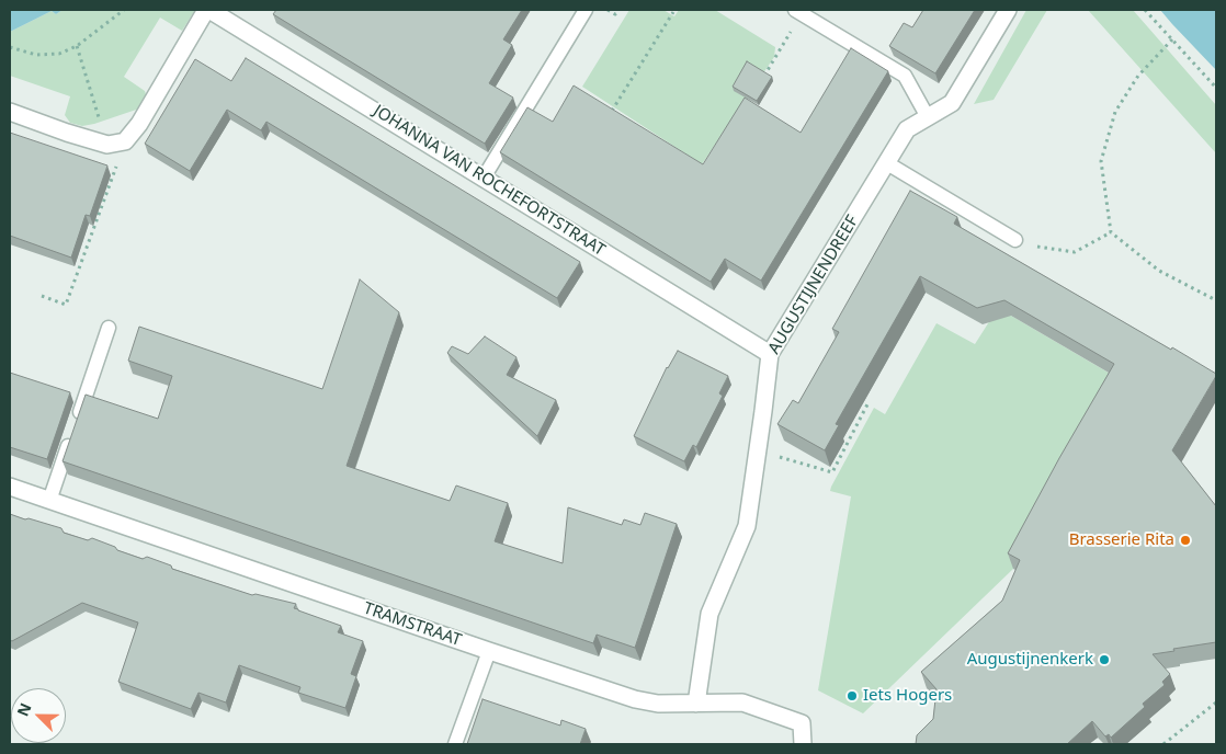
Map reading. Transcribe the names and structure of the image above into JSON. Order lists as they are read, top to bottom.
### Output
{
  "streets": {
    "street": ["JOHANNA VAN ROCHEFORTSTRAAT", "AUGUSTIJNENDREEF", "TRAMSTRAAT"]
  },
  "crossings": [
    ["JOHANNA VAN ROCHEFORTSTRAAT", "AUGUSTIJNENDREEF"],
    ["AUGUSTIJNENDREEF", "TRAMSTRAAT"]
  ],
  "places": ["Brasserie Rita", "Augustijnenkerk", "Iets Hogers"],
  "north": "top left"
}
